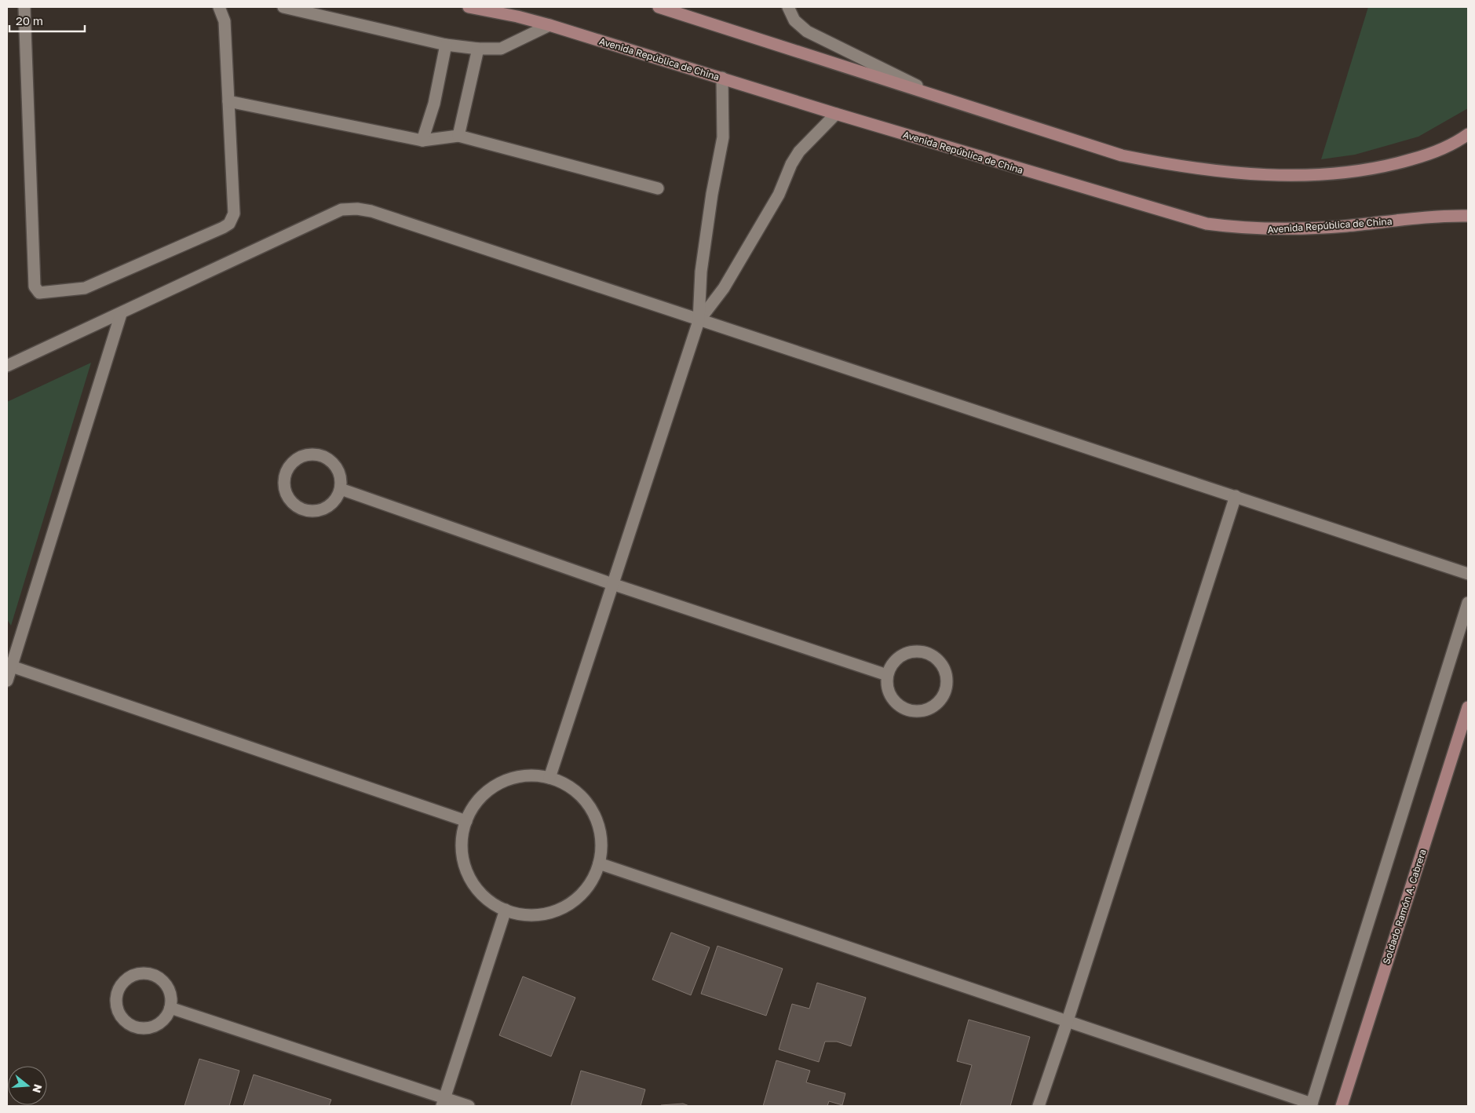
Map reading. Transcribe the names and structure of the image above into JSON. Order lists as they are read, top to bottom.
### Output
{
  "streets": {
    "main road": ["Avenida República de China", "Soldado Ramón A. Cabrera"]
  },
  "scale_bar": "20 m",
  "north": "right"
}
